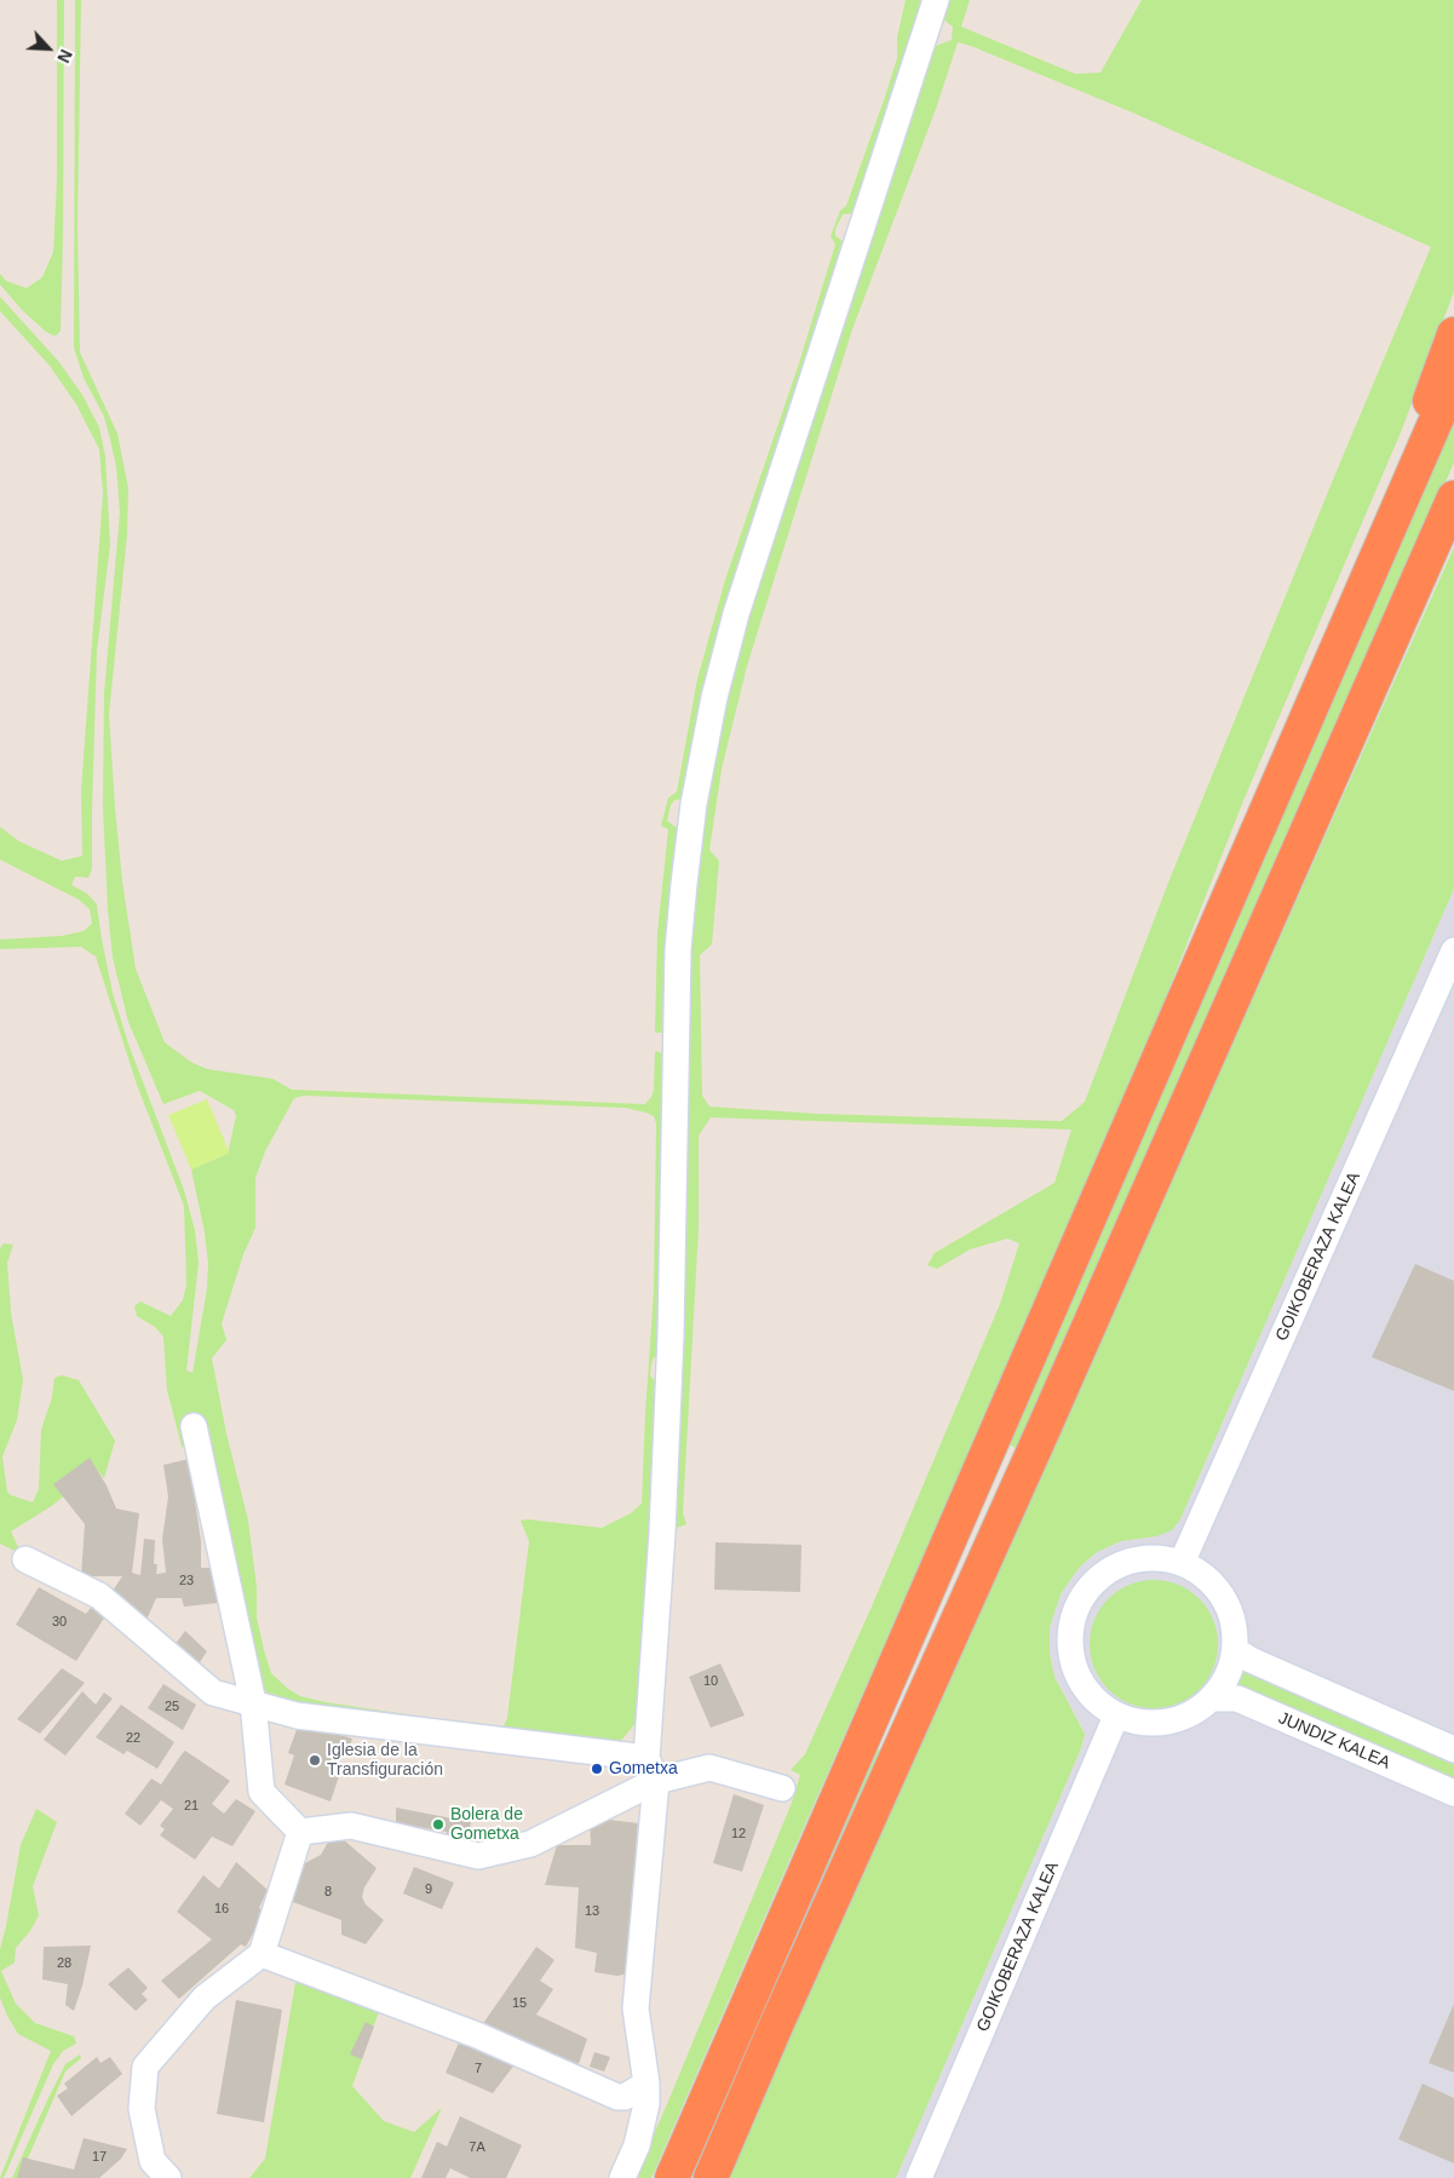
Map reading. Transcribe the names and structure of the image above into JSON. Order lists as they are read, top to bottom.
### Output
{
  "streets": {
    "street": ["GOIKOBERAZA KALEA", "JUNDIZ KALEA"]
  },
  "crossings": [
    ["GOIKOBERAZA KALEA", "JUNDIZ KALEA"]
  ],
  "places": ["Iglesia de la Transfiguración", "Gometxa", "Bolera de Gometxa"],
  "house_numbers": [
    "23",
    "30",
    "10",
    "25",
    "22",
    "21",
    "12",
    "9",
    "8",
    "16",
    "13",
    "28",
    "15",
    "7",
    "7A",
    "17"
  ],
  "north": "bottom right"
}
